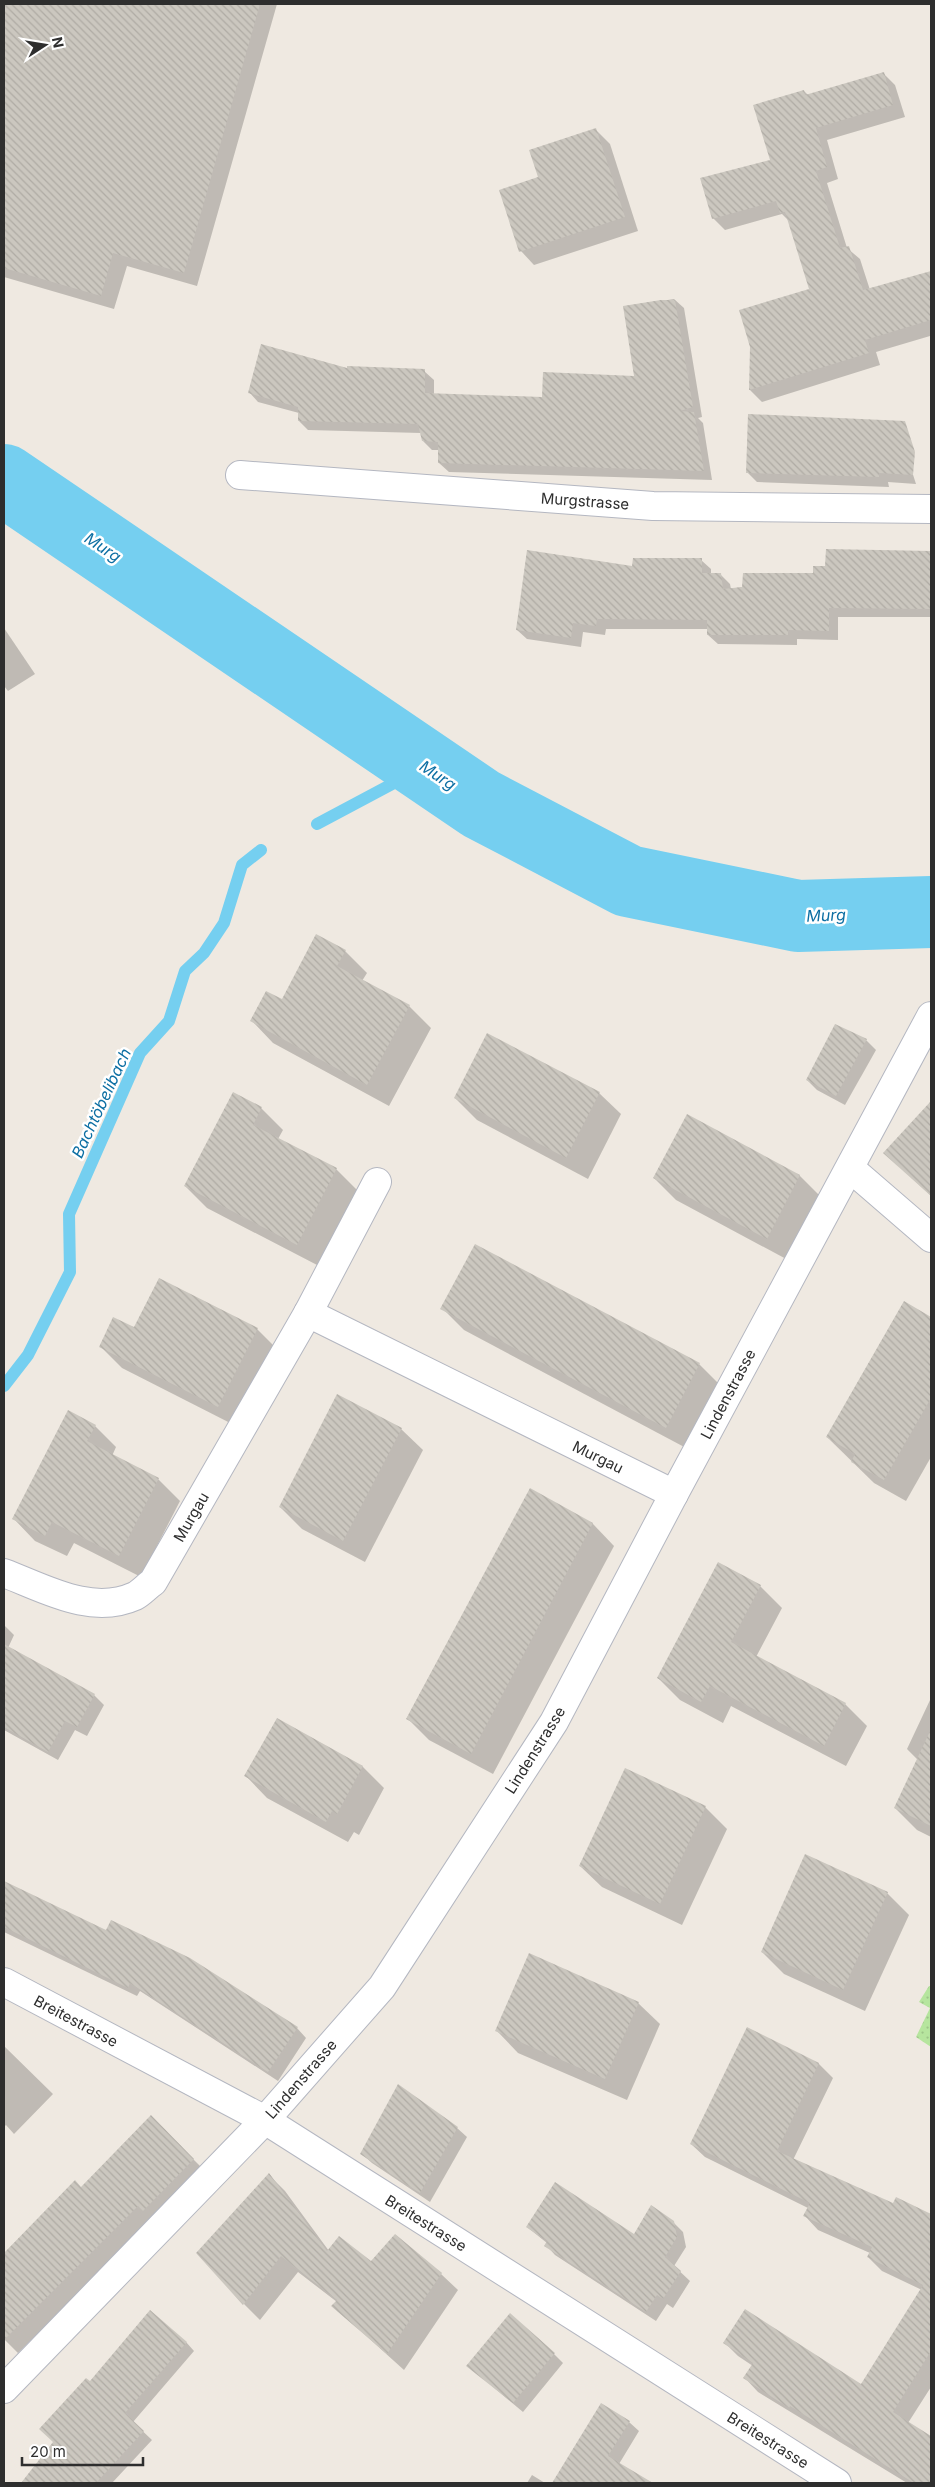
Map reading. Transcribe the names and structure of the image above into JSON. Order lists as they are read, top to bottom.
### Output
{
  "streets": {
    "street": [
      "Murgstrasse",
      "Lindenstrasse",
      "Murgau",
      "Breitestrasse"
    ]
  },
  "crossings": [
    ["Lindenstrasse", "Murgau"],
    ["Lindenstrasse", "Breitestrasse"]
  ],
  "water": ["Murg", "Bachtöbelibach"],
  "scale_bar": "20 m",
  "north": "right"
}
